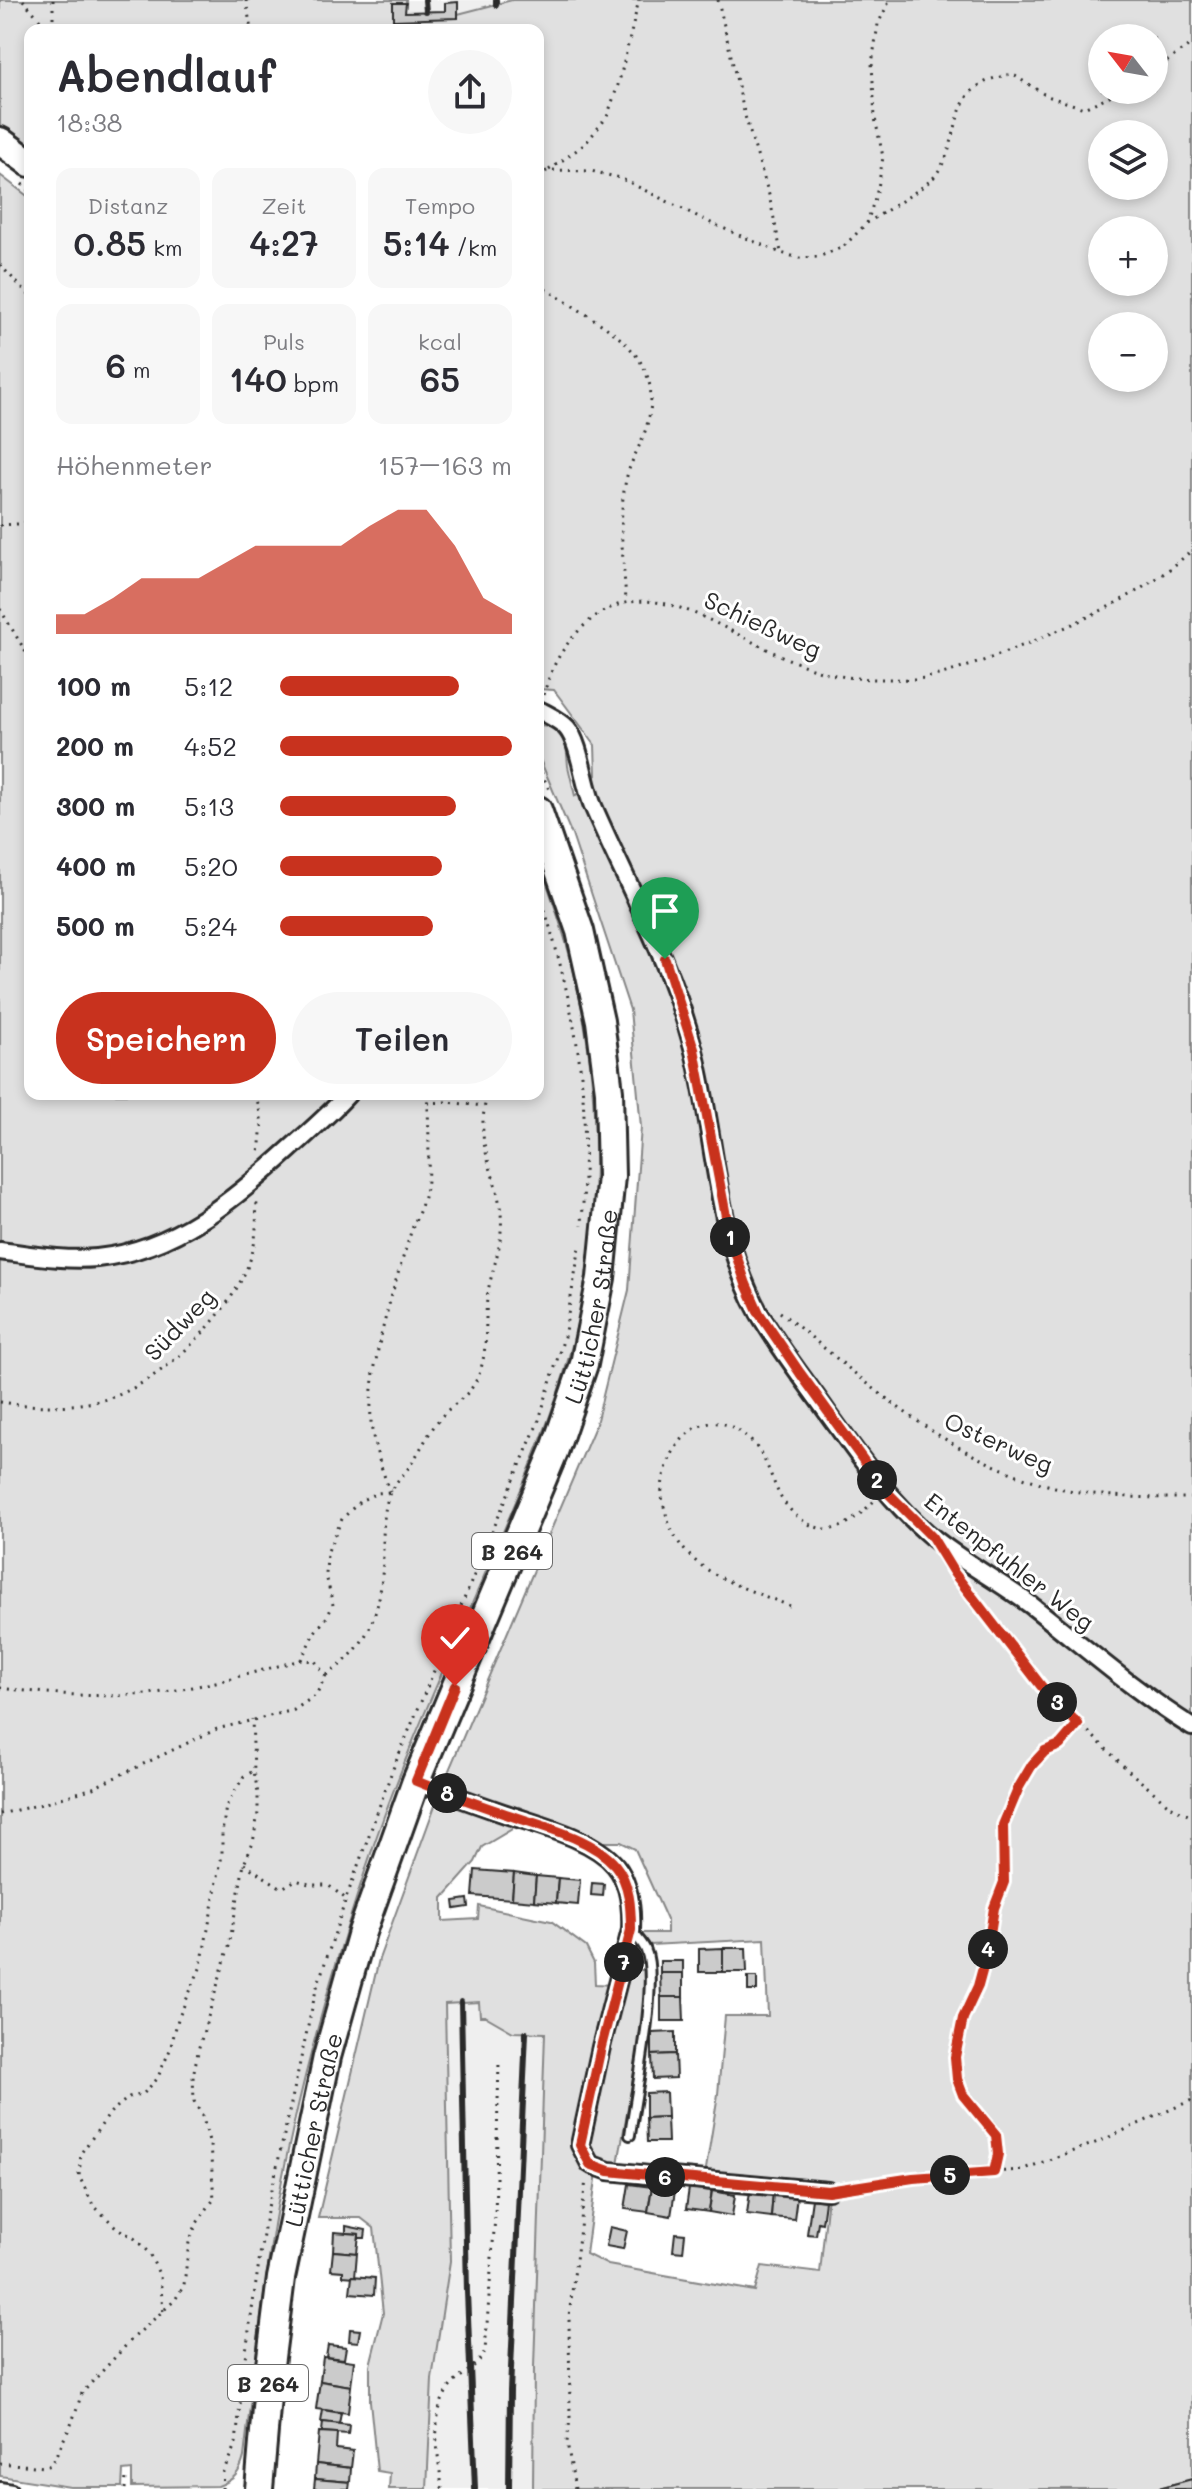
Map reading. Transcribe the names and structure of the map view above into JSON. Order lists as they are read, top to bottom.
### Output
{
  "streets": {
    "main road": ["Lütticher Straße", "B 264"],
    "street": ["Entenpfuhler Weg"],
    "path": ["Schießweg", "Südweg", "Osterweg"]
  },
  "north": "top left",
  "page": {
    "map_buttons": ["+", "−"],
    "heading": ["Abendlauf", "18:38"],
    "stats": [
      ["Distanz", "0.85 km"],
      ["Zeit", "4:27"],
      ["Tempo", "5:14 /km"],
      ["6 m"],
      ["Puls", "140 bpm"],
      ["kcal", "65"]
    ],
    "chart": ["Höhenmeter", "157–163 m"],
    "list": [
      {
        "name": "100 m",
        "note": "5:12"
      },
      {
        "name": "200 m",
        "note": "4:52"
      },
      {
        "name": "300 m",
        "note": "5:13"
      },
      {
        "name": "400 m",
        "note": "5:20"
      },
      {
        "name": "500 m",
        "note": "5:24"
      }
    ],
    "buttons": ["Speichern", "Teilen"],
    "pins": [
      "1",
      "2",
      "3",
      "8",
      "4",
      "7",
      "5",
      "6"
    ]
  }
}
